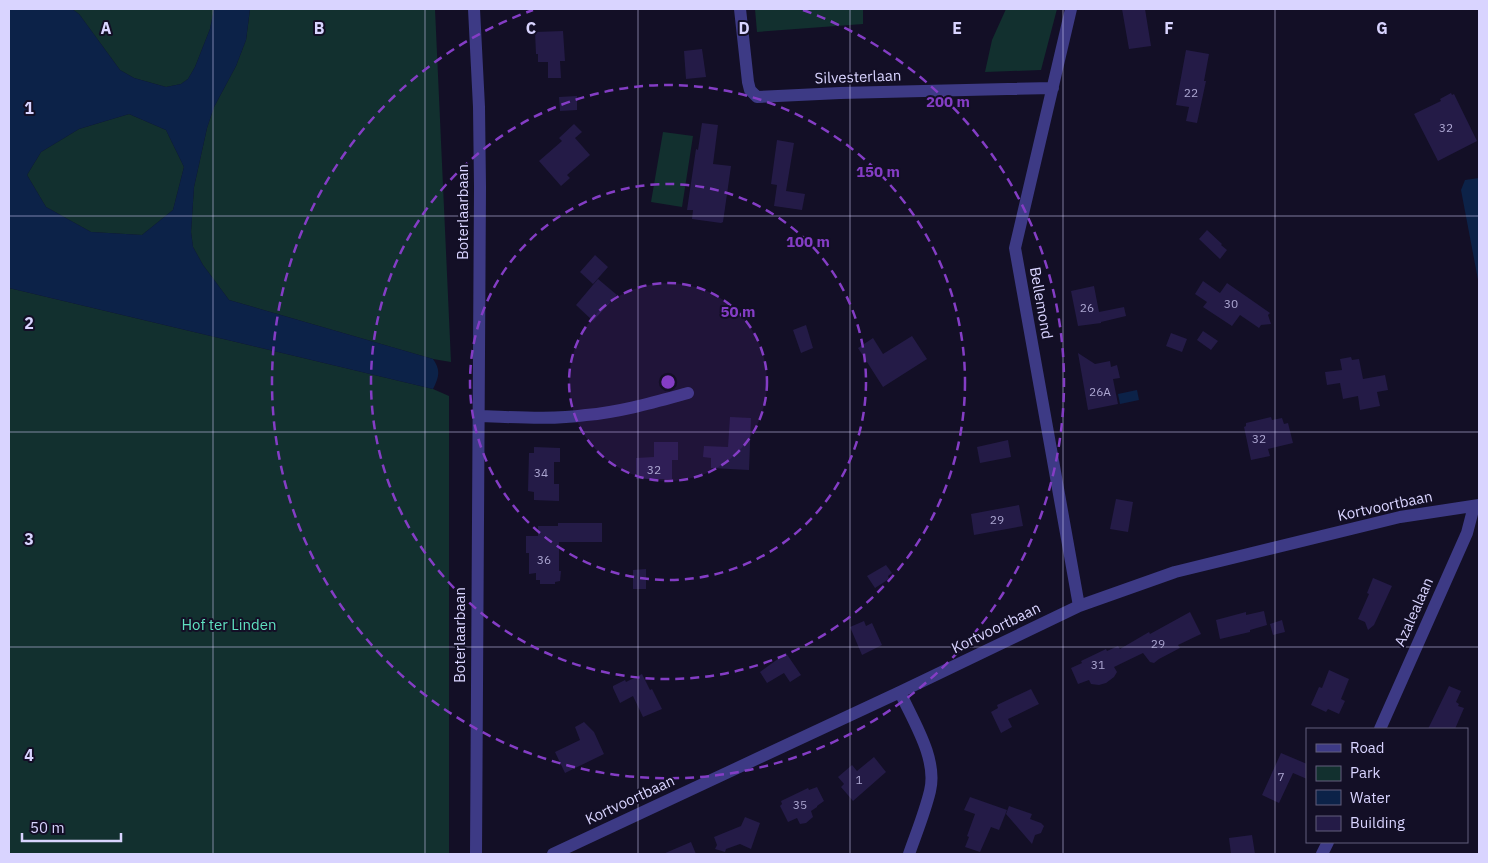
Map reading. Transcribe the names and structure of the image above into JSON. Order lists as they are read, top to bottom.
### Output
{
  "streets": {
    "street": [
      "Silvesterlaan",
      "Boterlaarbaan",
      "Bellemond",
      "Kortvoortbaan",
      "Azalealaan"
    ]
  },
  "crossings": [
    ["Silvesterlaan", "Bellemond"],
    ["Bellemond", "Kortvoortbaan"],
    ["Kortvoortbaan", "Azalealaan"]
  ],
  "parks": ["Hof ter Linden"],
  "house_numbers": [
    "22",
    "32",
    "30",
    "26",
    "26A",
    "32",
    "32",
    "34",
    "29",
    "36",
    "29",
    "31",
    "7",
    "1",
    "35"
  ],
  "legend": [
    "Road",
    "Park",
    "Water",
    "Building"
  ],
  "scale_bar": "50 m",
  "grid": {
    "columns": [
      "A",
      "B",
      "C",
      "D",
      "E",
      "F",
      "G"
    ],
    "rows": [
      "1",
      "2",
      "3",
      "4"
    ]
  },
  "rings": [
    "200 m",
    "150 m",
    "100 m",
    "50 m"
  ]
}
